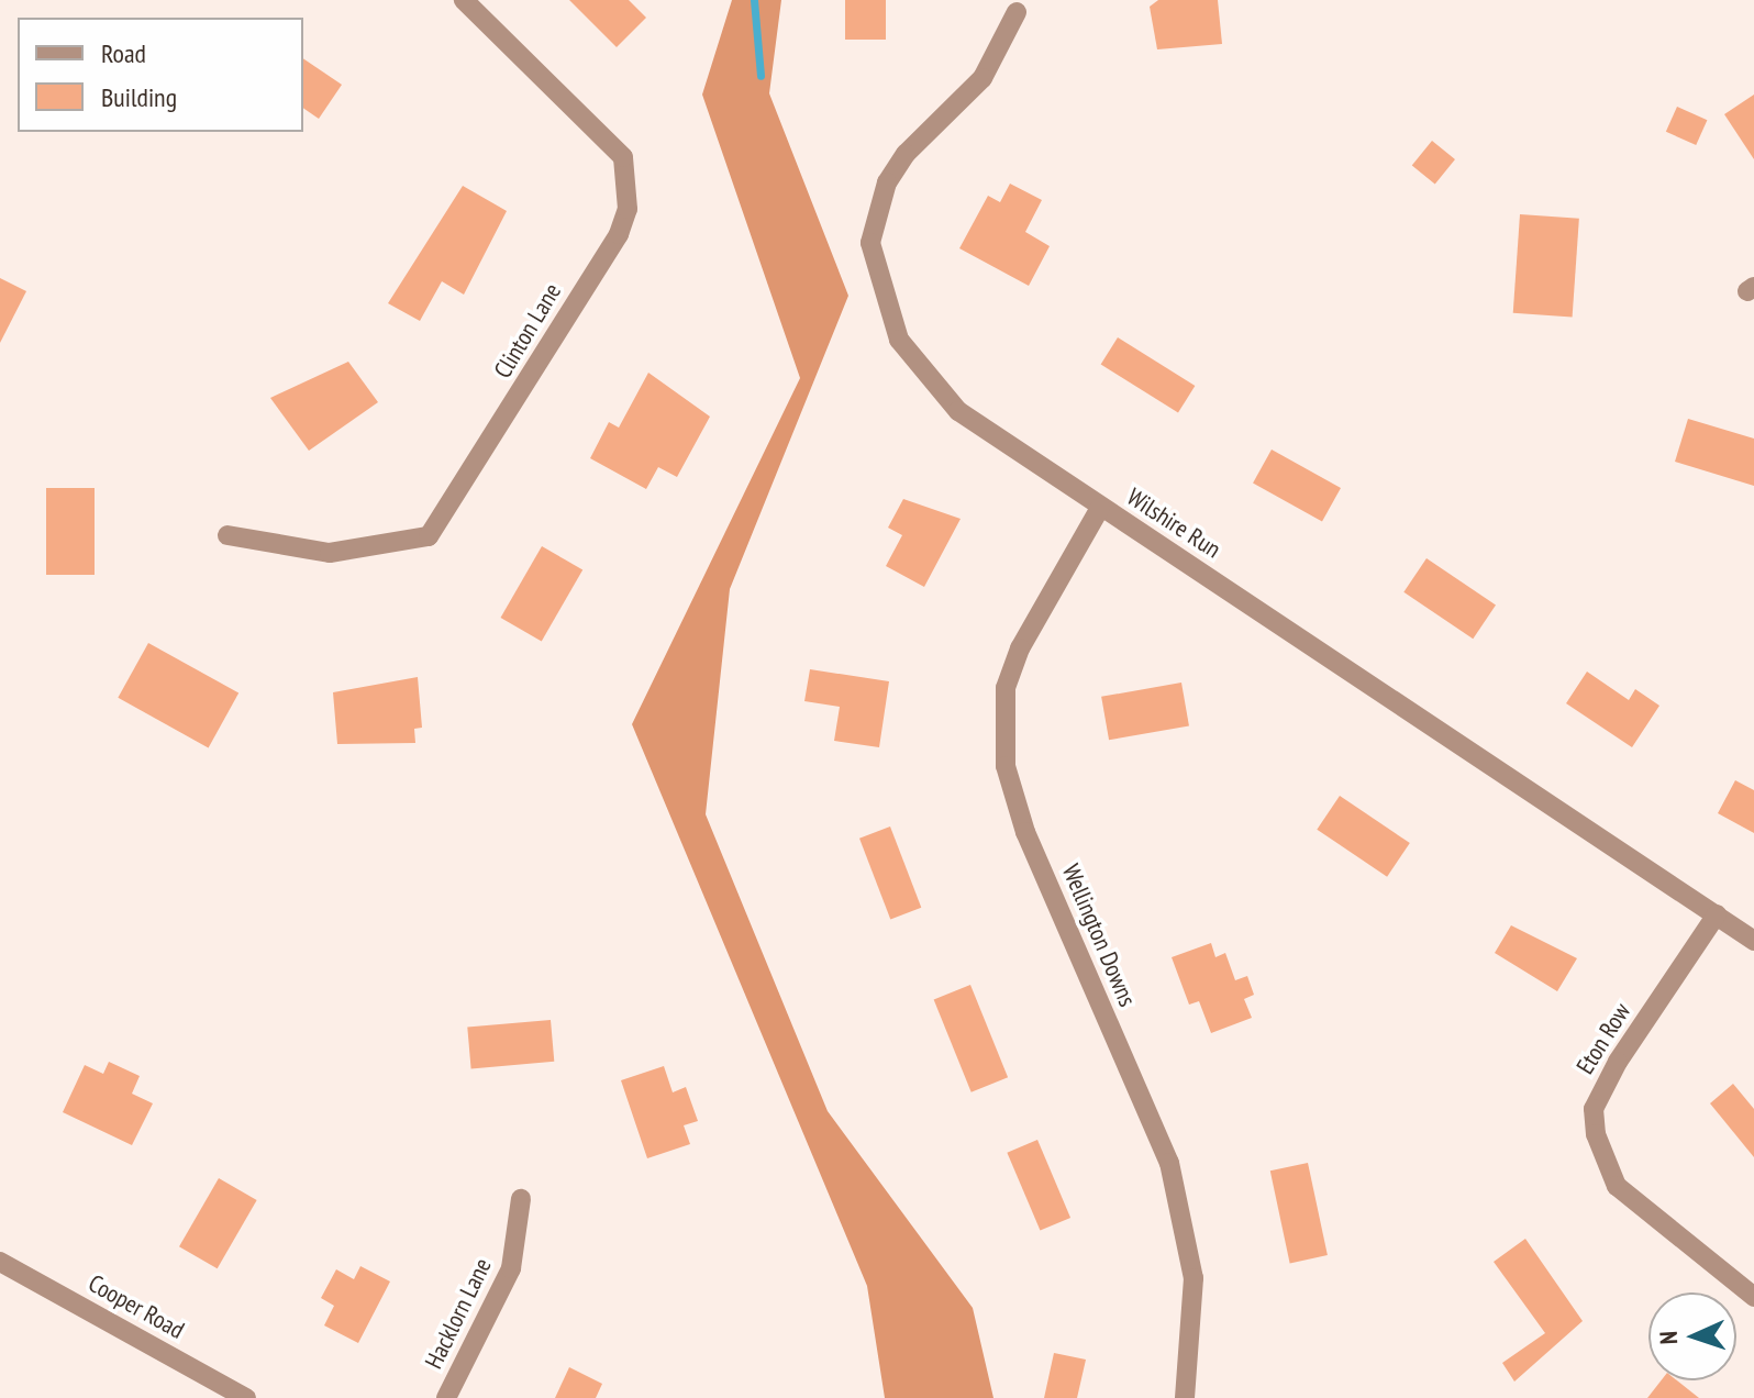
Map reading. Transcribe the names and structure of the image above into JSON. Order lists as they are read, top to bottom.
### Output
{
  "streets": {
    "street": [
      "Clinton Lane",
      "Wilshire Run",
      "Wellington Downs",
      "Eton Row",
      "Cooper Road",
      "Hacklorn Lane"
    ]
  },
  "crossings": [
    ["Wilshire Run", "Wellington Downs"],
    ["Wilshire Run", "Eton Row"]
  ],
  "legend": ["Road", "Building"],
  "north": "left"
}
